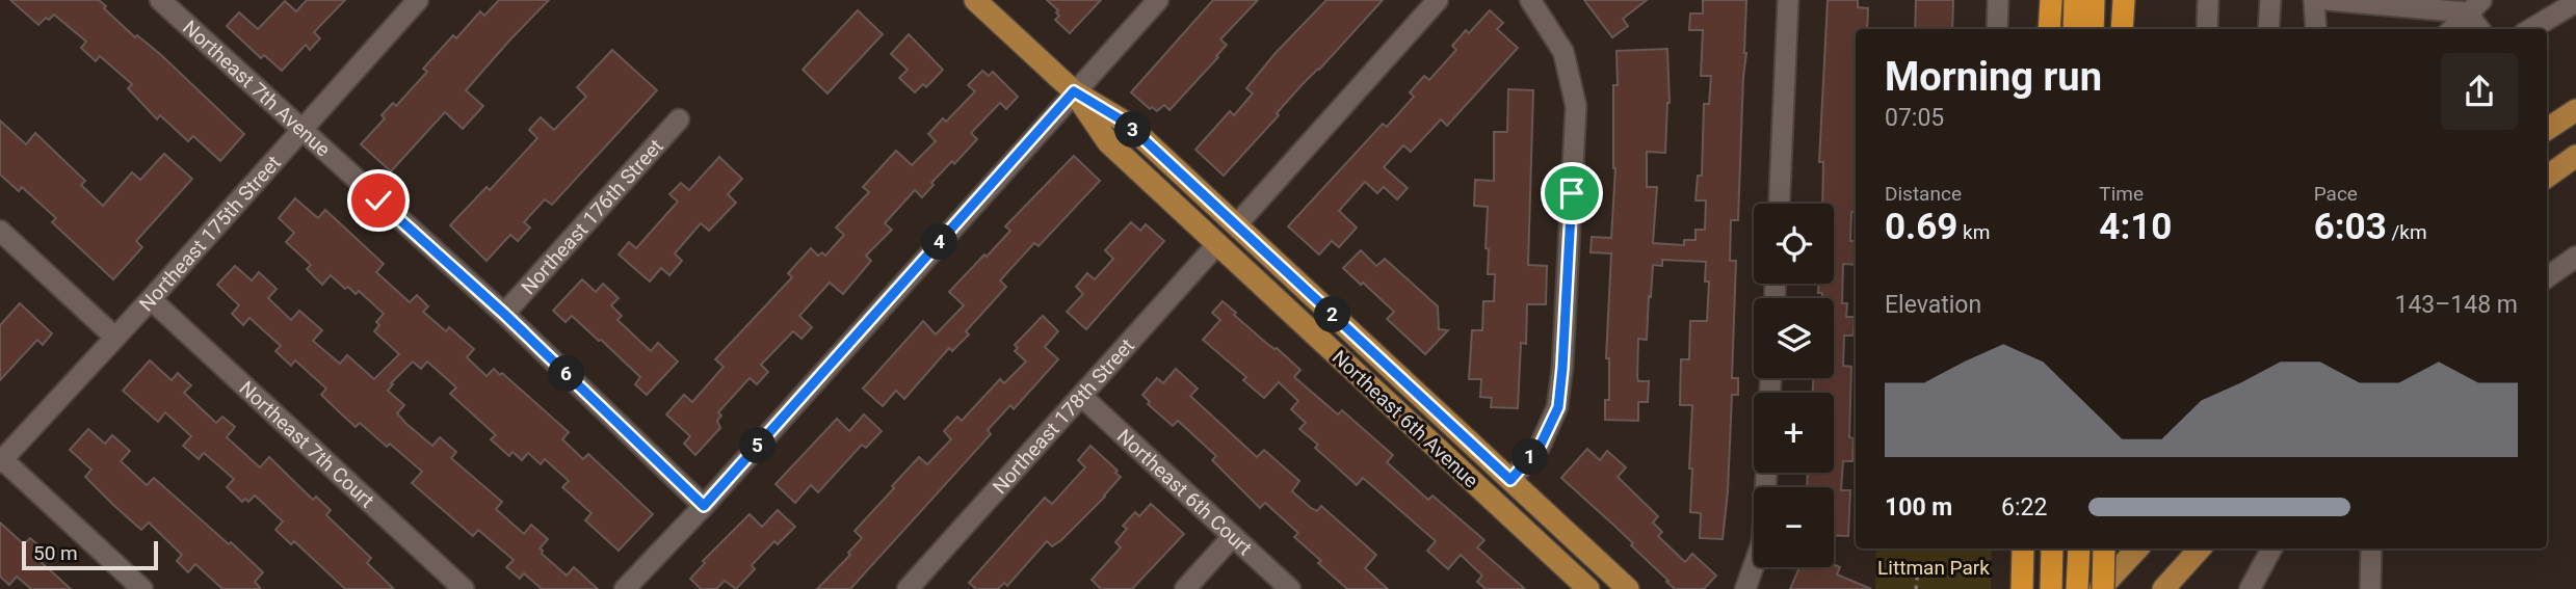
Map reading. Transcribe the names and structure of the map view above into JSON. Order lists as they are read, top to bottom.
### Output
{
  "streets": {
    "main road": ["Northeast 6th Avenue"],
    "street": [
      "Northeast 7th Avenue",
      "Northeast 176th Street",
      "Northeast 175th Street",
      "Northeast 178th Street",
      "Northeast 7th Court",
      "Northeast 6th Court"
    ]
  },
  "crossings": [
    ["Northeast 7th Avenue", "Northeast 176th Street"],
    ["Northeast 7th Avenue", "Northeast 175th Street"],
    ["Northeast 175th Street", "Northeast 7th Court"],
    ["Northeast 178th Street", "Northeast 6th Avenue"],
    ["Northeast 178th Street", "Northeast 6th Court"]
  ],
  "parks": ["Littman Park"],
  "scale_bar": "50 m",
  "page": {
    "heading": ["Morning run", "07:05"],
    "pins": [
      "3",
      "4",
      "2",
      "6",
      "5",
      "1"
    ],
    "stats": [
      ["Distance", "0.69 km"],
      ["Time", "4:10"],
      ["Pace", "6:03 /km"]
    ],
    "map_buttons": ["+", "−"],
    "chart": ["Elevation", "143–148 m"],
    "list": [
      {
        "name": "100 m",
        "note": "6:22"
      }
    ],
    "scale": "50 m"
  }
}
